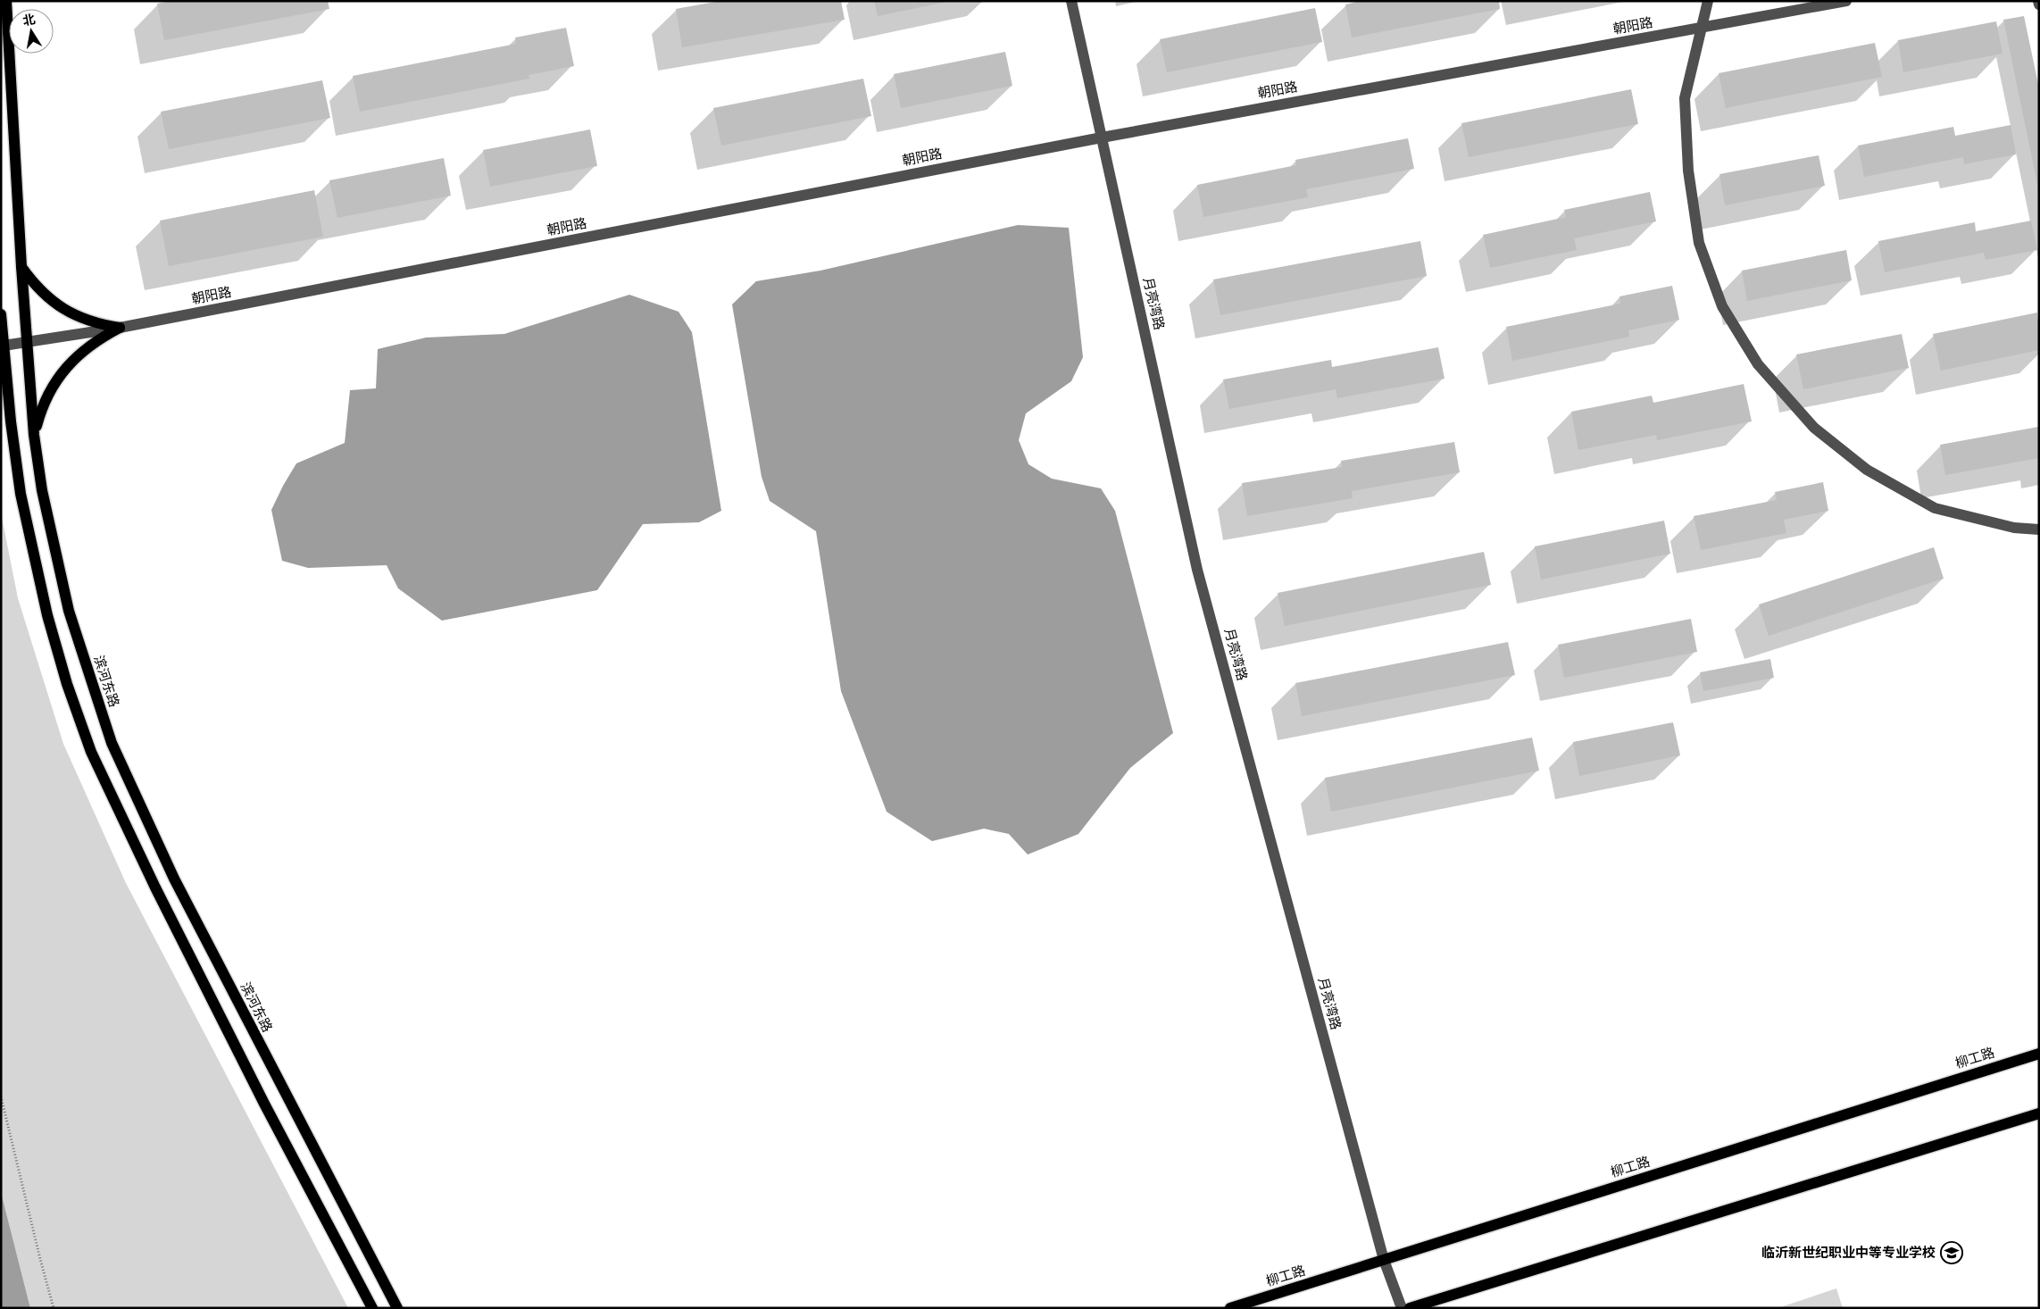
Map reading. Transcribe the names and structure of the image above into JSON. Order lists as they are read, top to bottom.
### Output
{
  "streets": {
    "main road": ["滨河东路", "柳工路"],
    "street": ["朝阳路", "月亮湾路"]
  },
  "crossings": [
    ["朝阳路", "月亮湾路"],
    ["朝阳路", "滨河东路"],
    ["月亮湾路", "柳工路"]
  ],
  "places": {
    "school or university": ["临沂新世纪职业中等专业学校"]
  },
  "north": "top"
}
